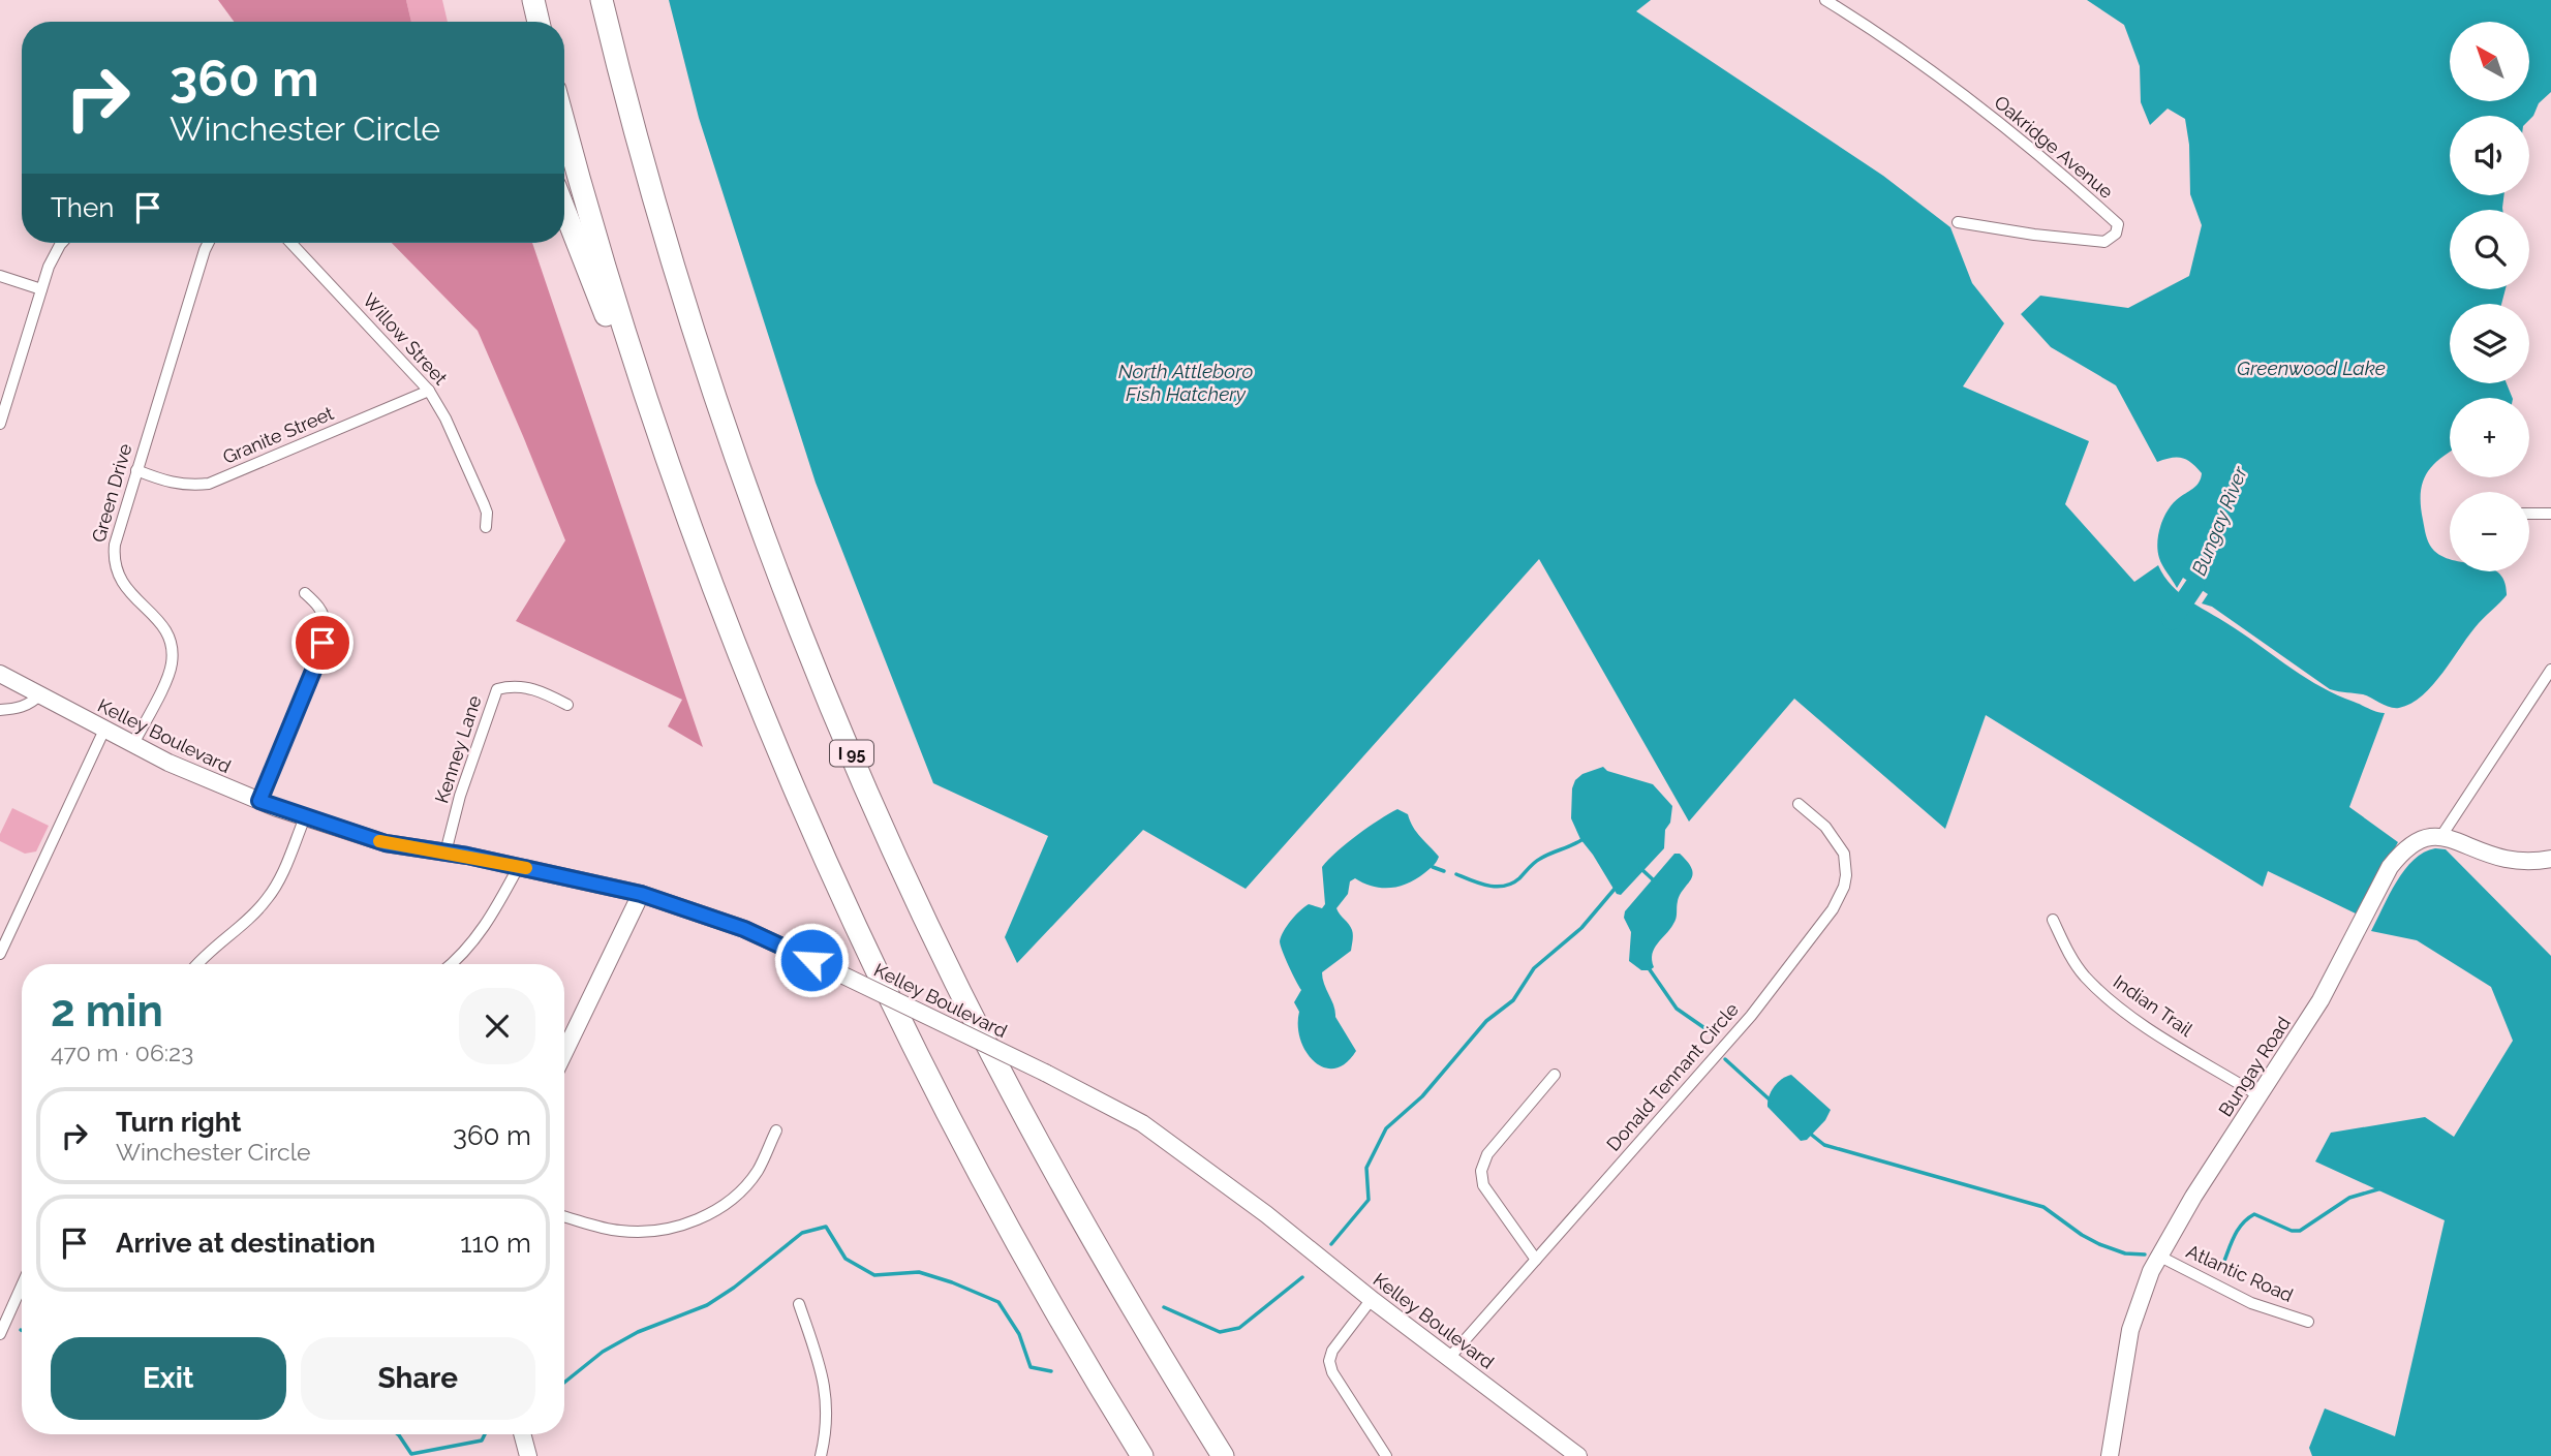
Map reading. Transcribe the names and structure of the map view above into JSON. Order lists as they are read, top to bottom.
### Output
{
  "streets": {
    "highway": ["I 95"],
    "main road": ["Kelley Boulevard", "Bungay Road"],
    "street": [
      "Oakridge Avenue",
      "Willow Street",
      "Granite Street",
      "Green Drive",
      "Kenney Lane",
      "Indian Trail",
      "Donald Tennant Circle",
      "Atlantic Road"
    ]
  },
  "crossings": [
    ["Willow Street", "Granite Street"],
    ["Granite Street", "Green Drive"],
    ["Green Drive", "Kelley Boulevard"],
    ["Kelley Boulevard", "Kenney Lane"],
    ["Kelley Boulevard", "Donald Tennant Circle"],
    ["Indian Trail", "Bungay Road"],
    ["Bungay Road", "Atlantic Road"]
  ],
  "water": ["Greenwood Lake", "North Attleboro Fish Hatchery", "Bungay River"],
  "north": "top left",
  "page": {
    "map_buttons": ["+", "−"],
    "turn": ["360 m", "Winchester Circle"],
    "then": "Then",
    "heading": ["2 min", "470 m · 06:23"],
    "list": [
      {
        "name": "Turn right",
        "note": "Winchester Circle",
        "value": "360 m"
      },
      {
        "name": "Arrive at destination",
        "value": "110 m"
      }
    ],
    "buttons": ["Exit", "Share"]
  }
}
